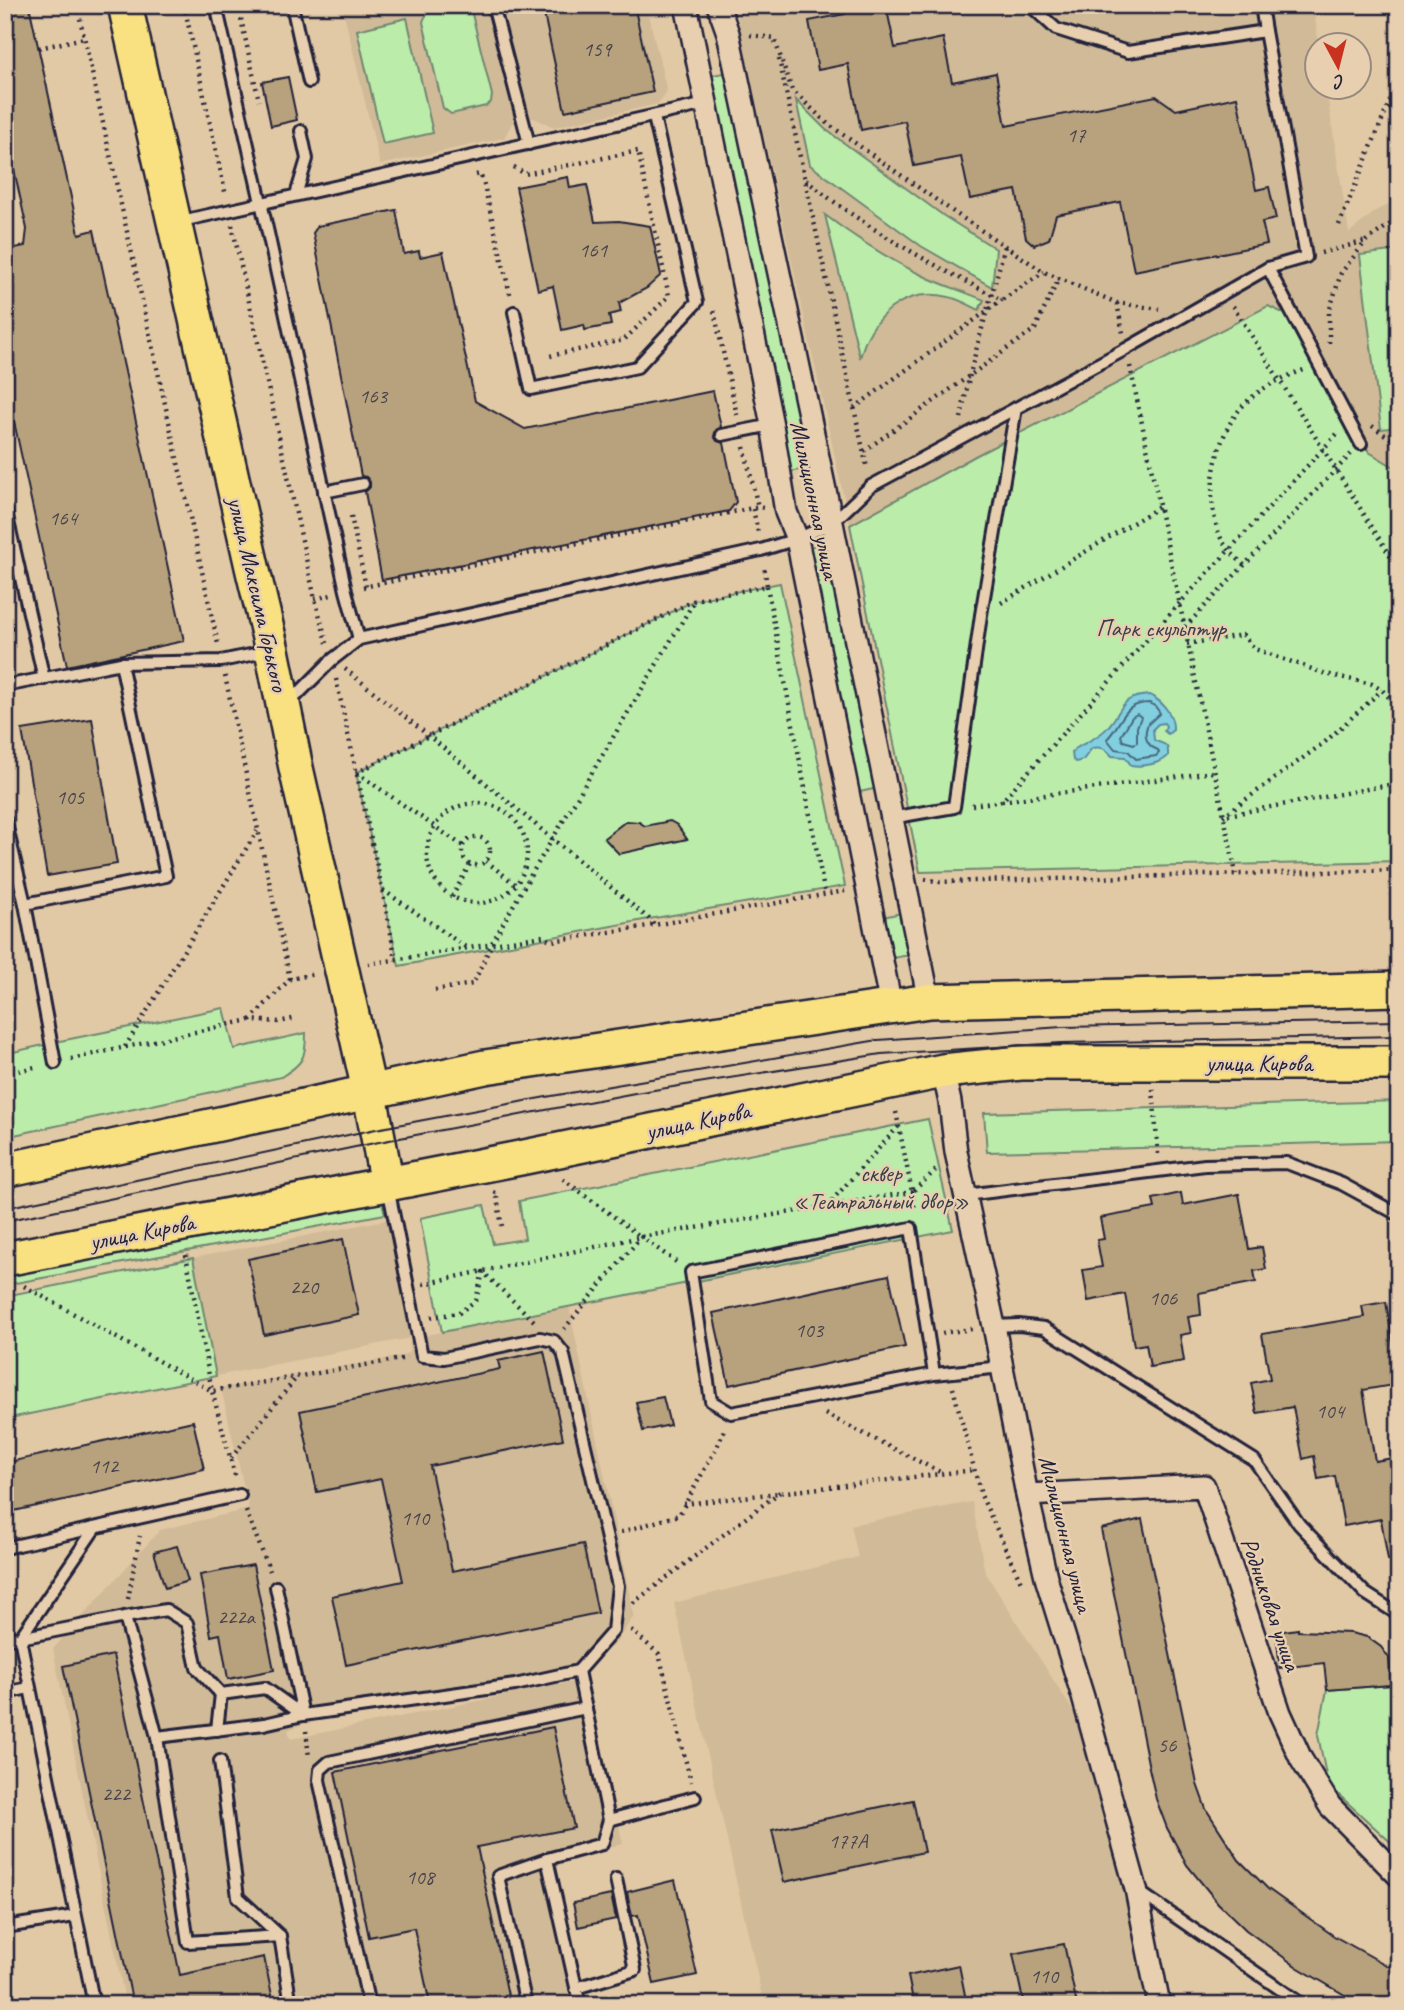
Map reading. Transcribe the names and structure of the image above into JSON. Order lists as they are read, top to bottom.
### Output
{
  "streets": {
    "main road": ["улица Максима Горького", "улица Кирова"],
    "street": ["Милиционная улица", "Родниковая улица"]
  },
  "crossings": [
    ["Милиционная улица", "улица Кирова"],
    ["Милиционная улица", "Родниковая улица"],
    ["улица Максима Горького", "улица Кирова"]
  ],
  "parks": ["Парк скульптур", "сквер «Театральный двор»"],
  "house_numbers": [
    "159",
    "17",
    "161",
    "163",
    "164",
    "105",
    "220",
    "106",
    "103",
    "104",
    "112",
    "110",
    "222а",
    "56",
    "222",
    "177А",
    "108",
    "110"
  ],
  "north": "bottom"
}
